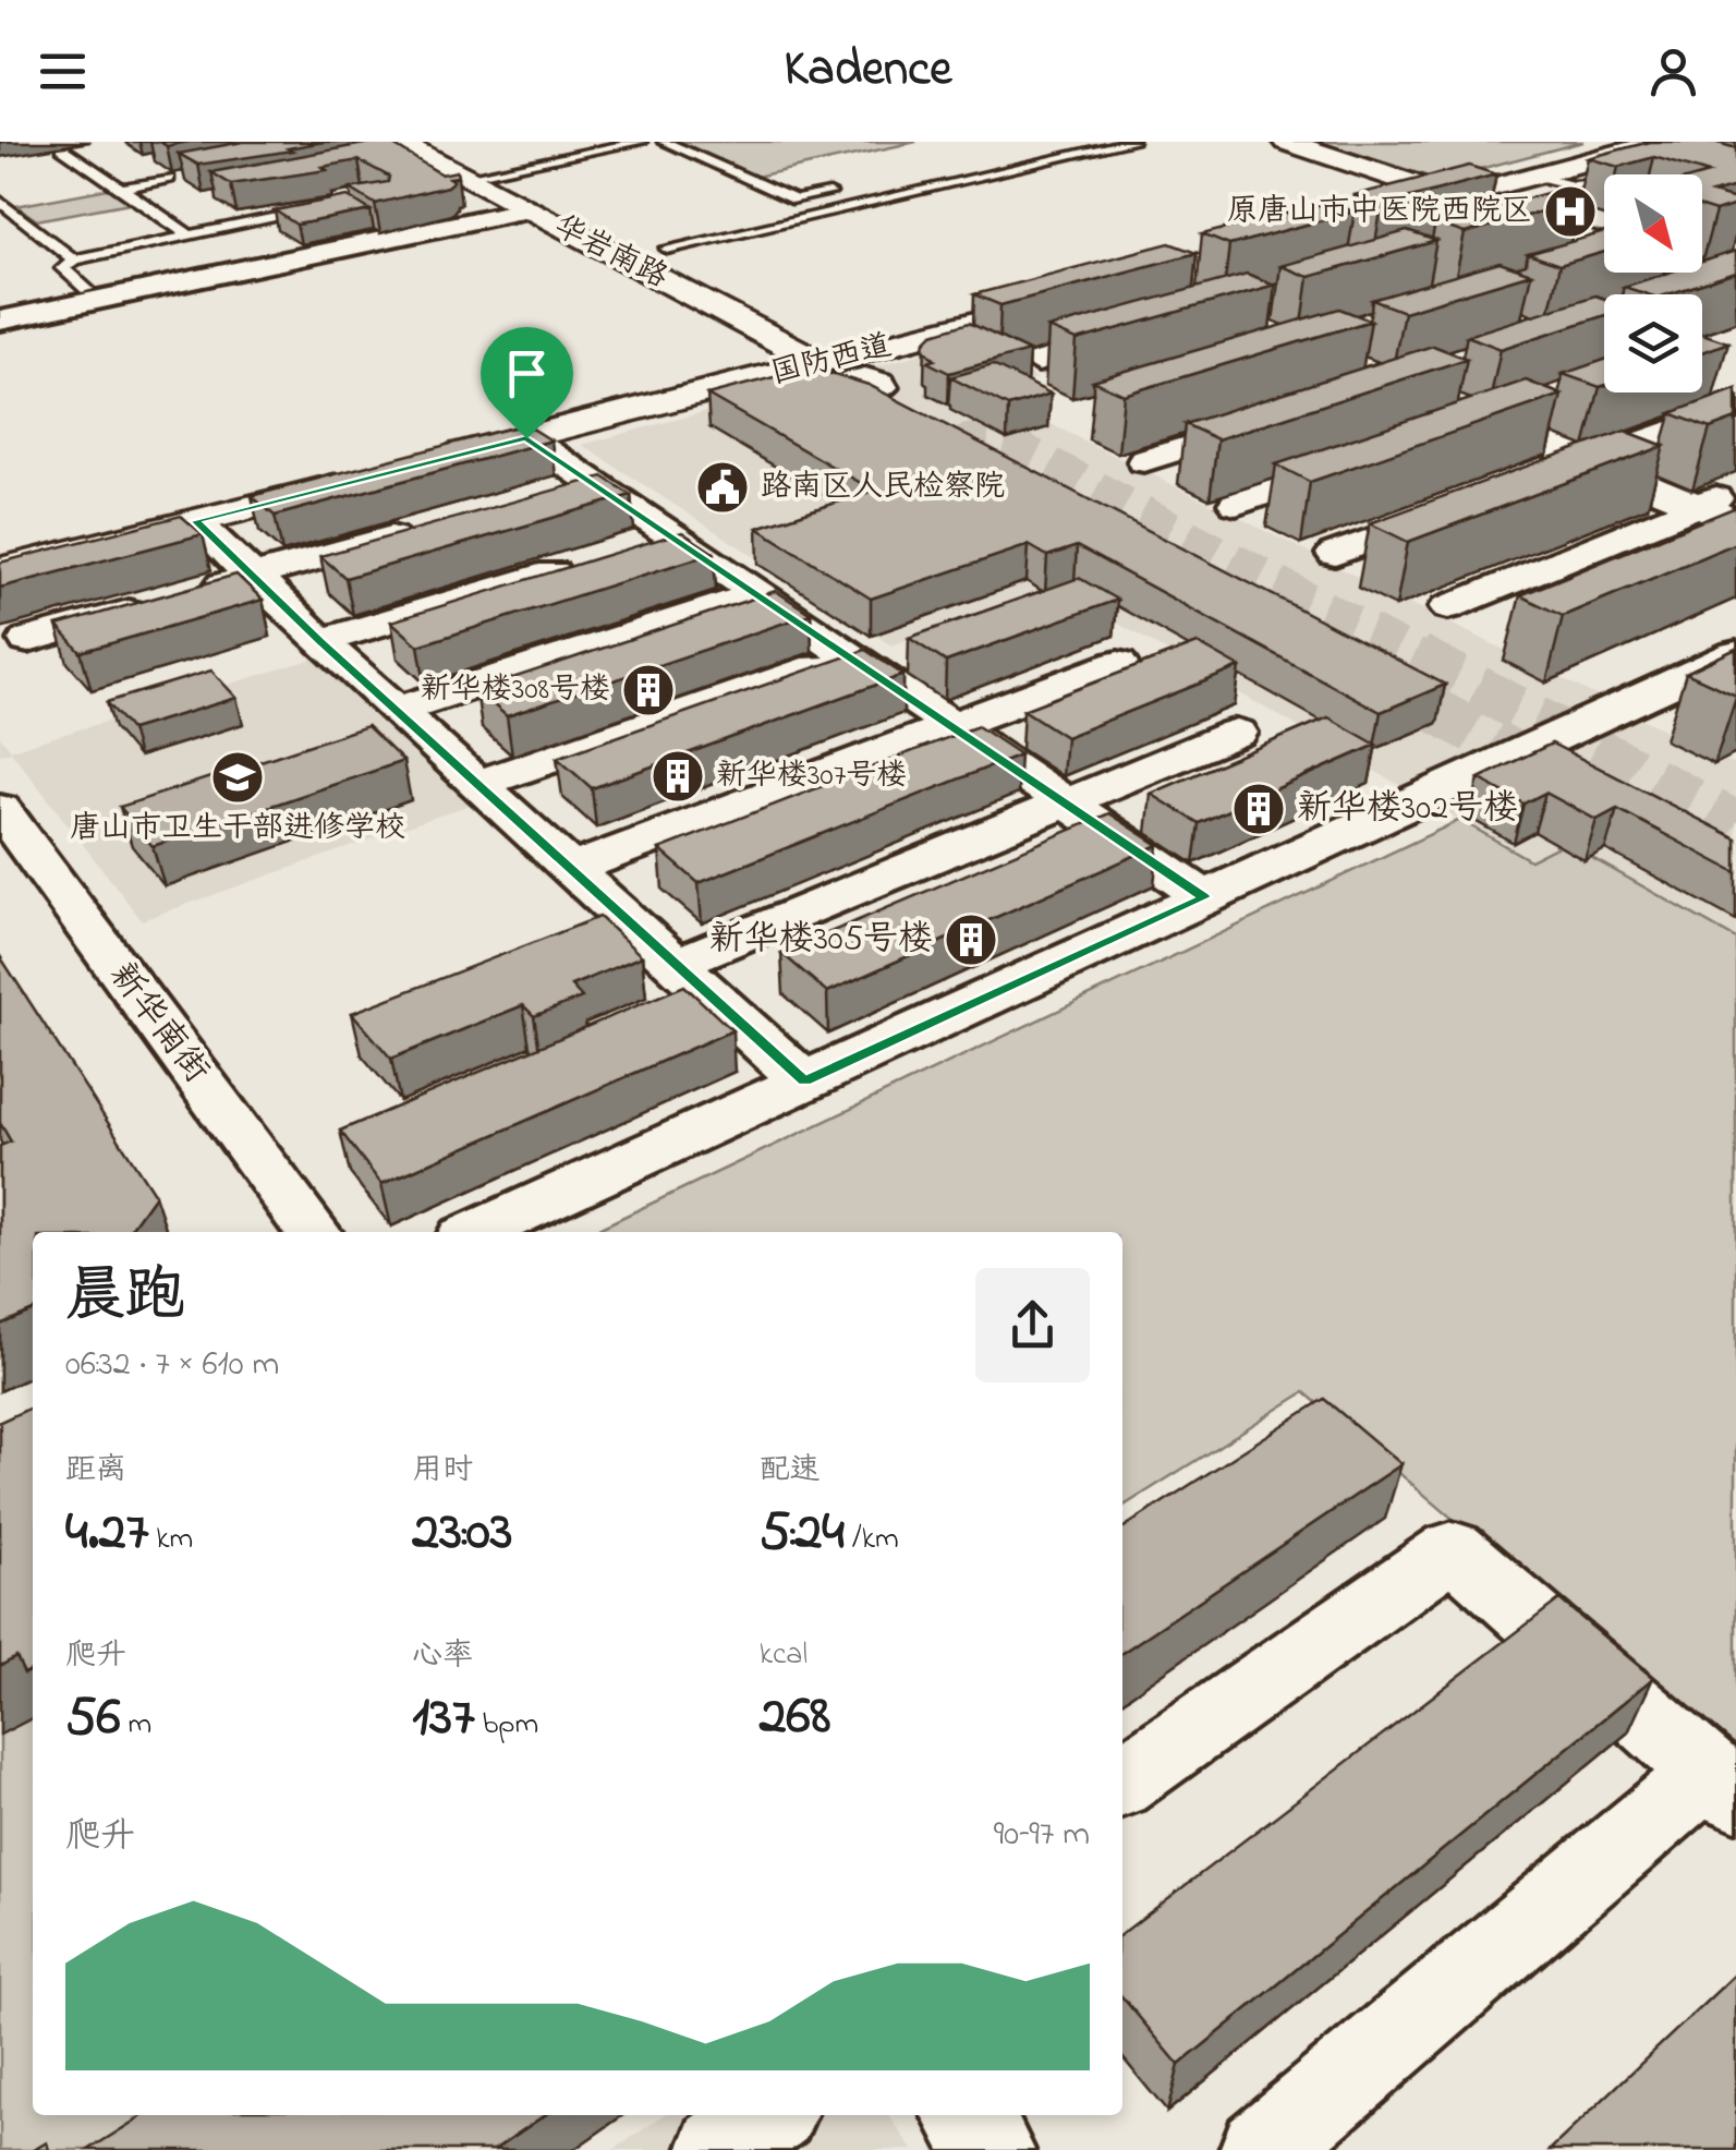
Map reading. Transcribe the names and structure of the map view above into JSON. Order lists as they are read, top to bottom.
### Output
{
  "streets": {
    "street": ["华岩南路", "国防西道", "新华南街"]
  },
  "crossings": [
    ["华岩南路", "国防西道"]
  ],
  "places": {
    "hospital": ["原唐山市中医院西院区"],
    "public building": ["路南区人民检察院"],
    "building": [
      "新华楼308号楼",
      "新华楼307号楼",
      "新华楼302号楼",
      "新华楼305号楼"
    ],
    "school or university": ["唐山市卫生干部进修学校"]
  },
  "north": "bottom right",
  "page": {
    "header": "Kadence",
    "heading": ["晨跑", "06:32 · 7 × 610 m"],
    "stats": [
      ["距离", "4.27 km"],
      ["用时", "23:03"],
      ["配速", "5:24 /km"],
      ["爬升", "56 m"],
      ["心率", "137 bpm"],
      ["kcal", "268"]
    ],
    "chart": ["爬升", "90–97 m"]
  }
}
